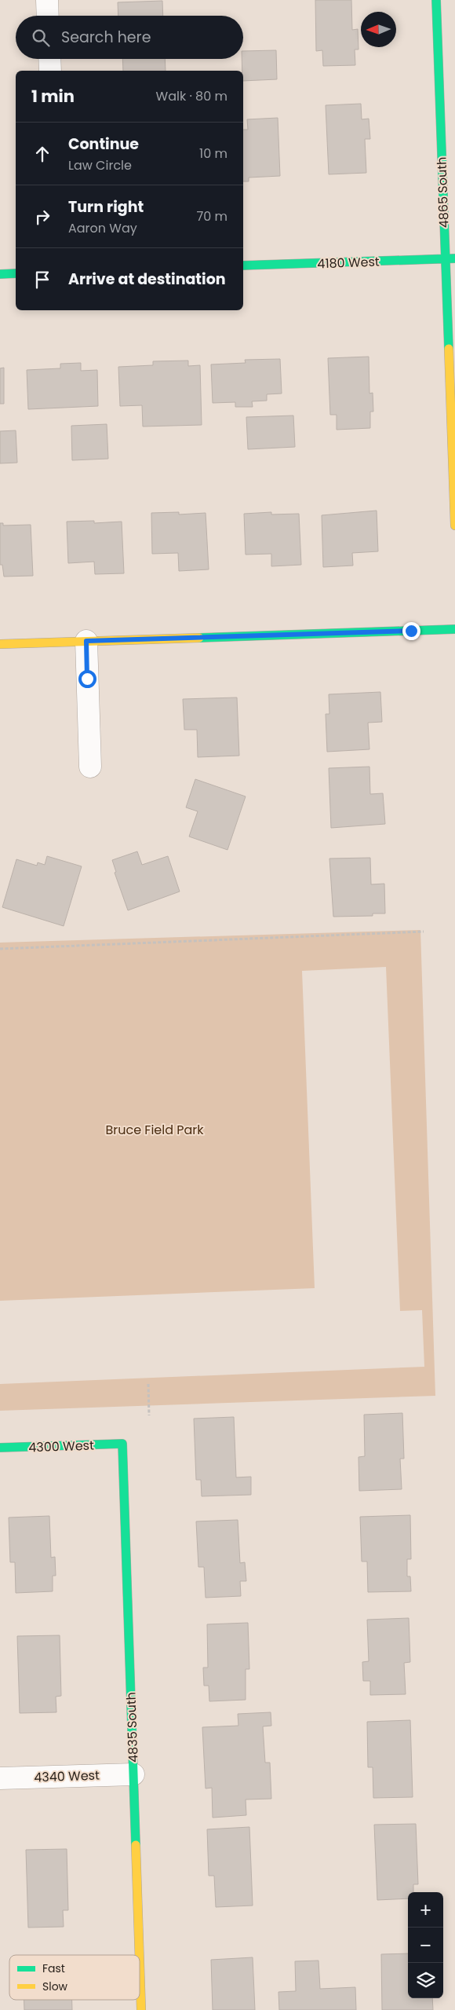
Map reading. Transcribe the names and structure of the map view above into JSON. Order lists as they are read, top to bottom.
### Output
{
  "streets": {
    "street": [
      "4865 South",
      "4180 West",
      "4300 West",
      "4835 South",
      "4340 West"
    ]
  },
  "crossings": [
    ["4865 South", "4180 West"],
    ["4300 West", "4835 South"],
    ["4835 South", "4340 West"]
  ],
  "parks": ["Bruce Field Park"],
  "legend": ["Fast", "Slow"],
  "north": "left",
  "page": {
    "search": "Search here",
    "heading": ["1 min", "Walk · 80 m"],
    "list": [
      ["Continue", "Law Circle", "10 m"],
      ["Turn right", "Aaron Way", "70 m"],
      "Arrive at destination"
    ],
    "map_buttons": ["+", "−"]
  }
}
